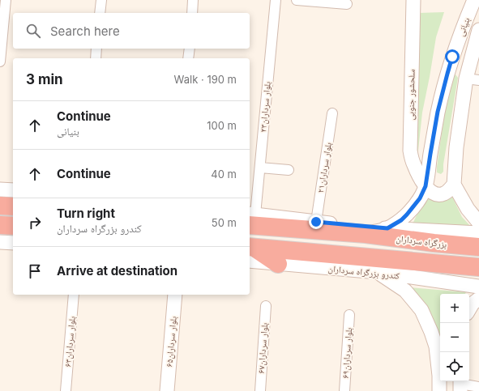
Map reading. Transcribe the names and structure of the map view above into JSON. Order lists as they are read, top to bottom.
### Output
{
  "streets": {
    "highway": ["بزرگراه سرداران"],
    "main road": [
      "بنیانی",
      "سلحشور جنوبی",
      "کندرو بزرگراه سرداران",
      "بلوار سرداران۶۵"
    ],
    "street": [
      "بلوار سرداران۲۳",
      "بلوار سرداران۲۱",
      "بلوار سرداران۶۳",
      "بلوار سرداران۶۷",
      "بلوار سرداران۶۹"
    ]
  },
  "crossings": [
    ["بنیانی", "سلحشور جنوبی"],
    ["بلوار سرداران۲۳", "بزرگراه سرداران"]
  ],
  "page": {
    "search": "Search here",
    "heading": ["3 min", "Walk · 190 m"],
    "list": [
      ["Continue", "بنیانی", "100 m"],
      ["Continue", "40 m"],
      ["Turn right", "کندرو بزرگراه سرداران", "50 m"],
      "Arrive at destination"
    ],
    "map_buttons": ["+", "−"]
  }
}
